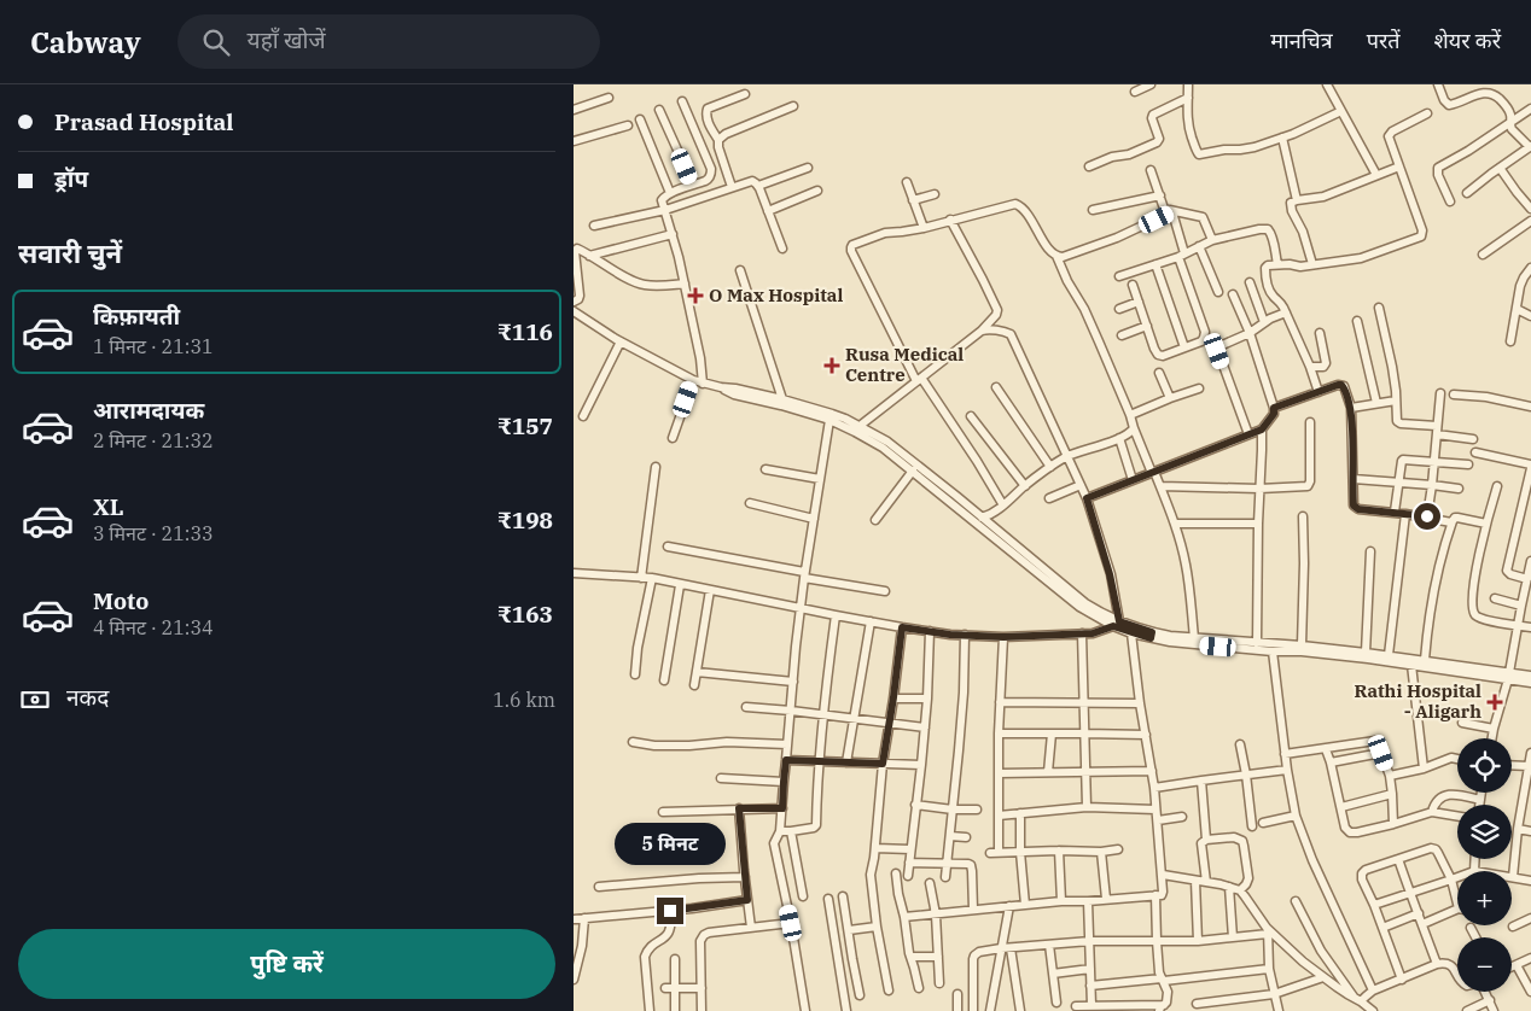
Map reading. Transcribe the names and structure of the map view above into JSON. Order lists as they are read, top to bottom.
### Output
{
  "places": {
    "health": ["O Max Hospital", "Rusa Medical Centre", "Rathi Hospital - Aligarh"]
  },
  "page": {
    "header": "Cabway",
    "search": "यहाँ खोजें",
    "nav": ["मानचित्र", "परतें", "शेयर करें"],
    "banner": ["Prasad Hospital", "ड्रॉप"],
    "heading": "सवारी चुनें",
    "list": [
      {
        "name": "किफ़ायती",
        "note": "1 मिनट · 21:31",
        "value": "₹116"
      },
      {
        "name": "आरामदायक",
        "note": "2 मिनट · 21:32",
        "value": "₹157"
      },
      {
        "name": "XL",
        "note": "3 मिनट · 21:33",
        "value": "₹198"
      },
      {
        "name": "Moto",
        "note": "4 मिनट · 21:34",
        "value": "₹163"
      }
    ],
    "pay": ["नकद", "1.6 km"],
    "map_buttons": ["+", "−"],
    "bubble": "5 मिनट",
    "buttons": "पुष्टि करें"
  }
}
